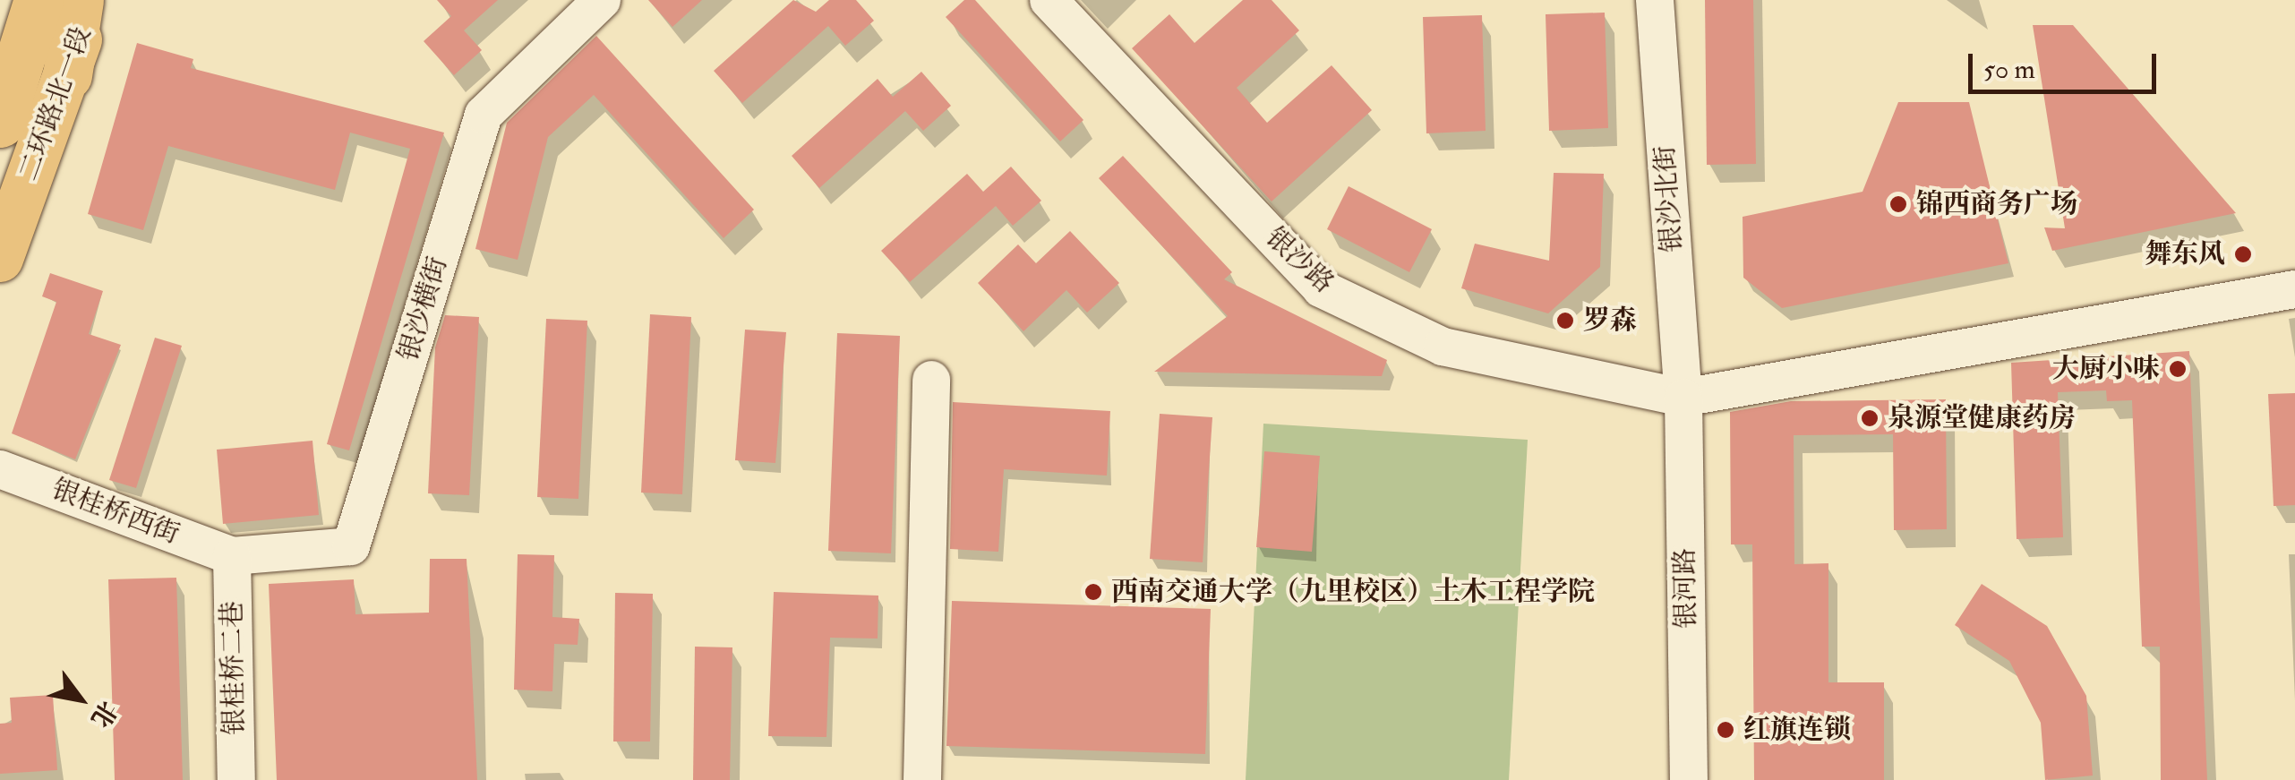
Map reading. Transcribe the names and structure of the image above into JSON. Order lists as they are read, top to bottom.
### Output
{
  "streets": {
    "main road": ["二环路北一段"],
    "street": [
      "银沙北街",
      "银沙路",
      "银沙横街",
      "银桂桥西街",
      "银河路",
      "银桂桥二巷"
    ]
  },
  "crossings": [
    ["银沙北街", "银沙路"],
    ["银沙北街", "银河路"],
    ["银沙路", "银河路"],
    ["银沙横街", "银桂桥西街"],
    ["银沙横街", "银桂桥二巷"],
    ["银桂桥西街", "银桂桥二巷"]
  ],
  "places": [
    "锦西商务广场",
    "舞东风",
    "罗森",
    "大厨小味",
    "泉源堂健康药房",
    "西南交通大学（九里校区）土木工程学院",
    "红旗连锁"
  ],
  "scale_bar": "50 m",
  "north": "bottom right"
}
